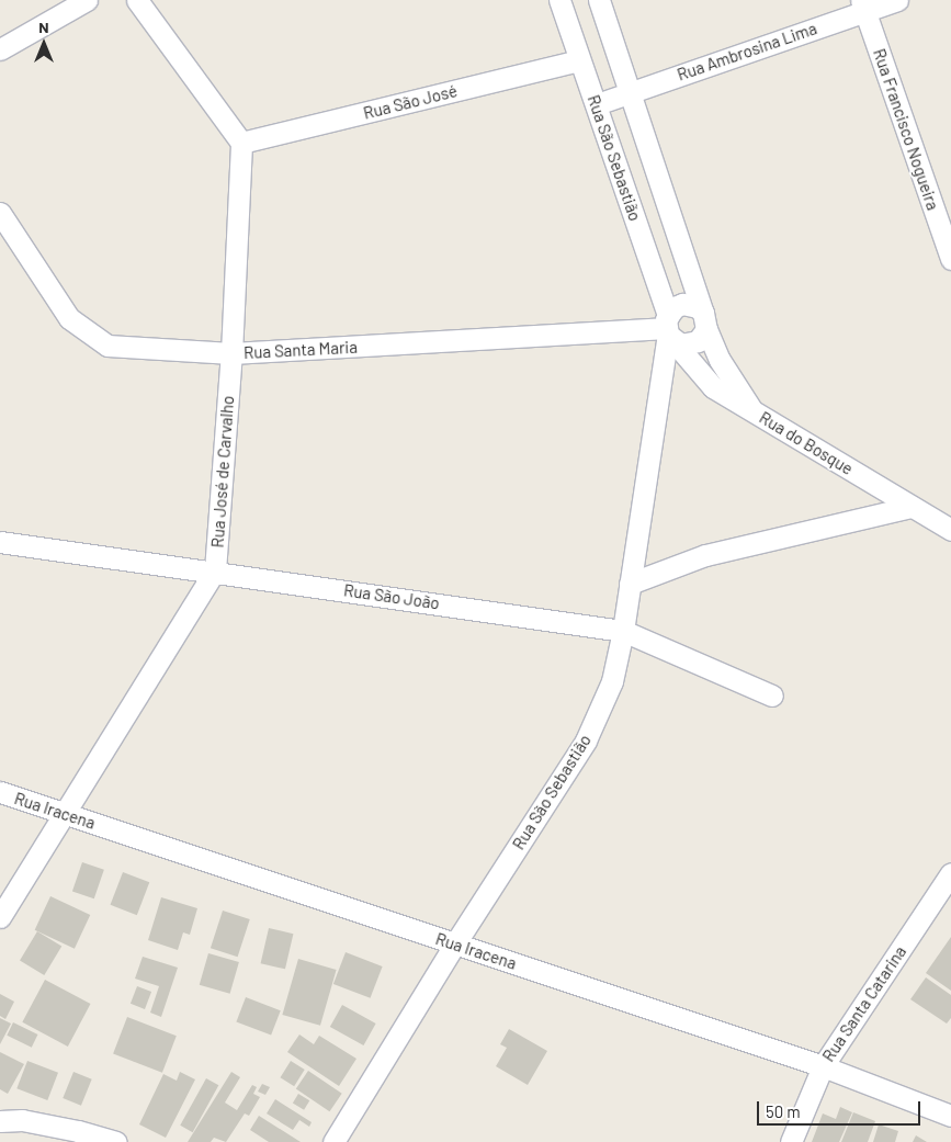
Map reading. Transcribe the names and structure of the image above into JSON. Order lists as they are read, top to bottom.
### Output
{
  "streets": {
    "street": [
      "Rua Ambrosina Lima",
      "Rua São José",
      "Rua Francisco Nogueira",
      "Rua São Sebastião",
      "Rua Santa Maria",
      "Rua do Bosque",
      "Rua José de Carvalho",
      "Rua São João",
      "Rua Iracena",
      "Rua Santa Catarina"
    ]
  },
  "crossings": [
    ["Rua Ambrosina Lima", "Rua Francisco Nogueira"],
    ["Rua Ambrosina Lima", "Rua São Sebastião"],
    ["Rua São José", "Rua São Sebastião"],
    ["Rua São José", "Rua José de Carvalho"],
    ["Rua São Sebastião", "Rua Santa Maria"],
    ["Rua São Sebastião", "Rua do Bosque"],
    ["Rua São Sebastião", "Rua São João"],
    ["Rua São Sebastião", "Rua Iracena"],
    ["Rua Santa Maria", "Rua do Bosque"],
    ["Rua Santa Maria", "Rua José de Carvalho"],
    ["Rua José de Carvalho", "Rua São João"],
    ["Rua José de Carvalho", "Rua Iracena"],
    ["Rua Iracena", "Rua Santa Catarina"]
  ],
  "scale_bar": "50 m",
  "north": "top"
}
